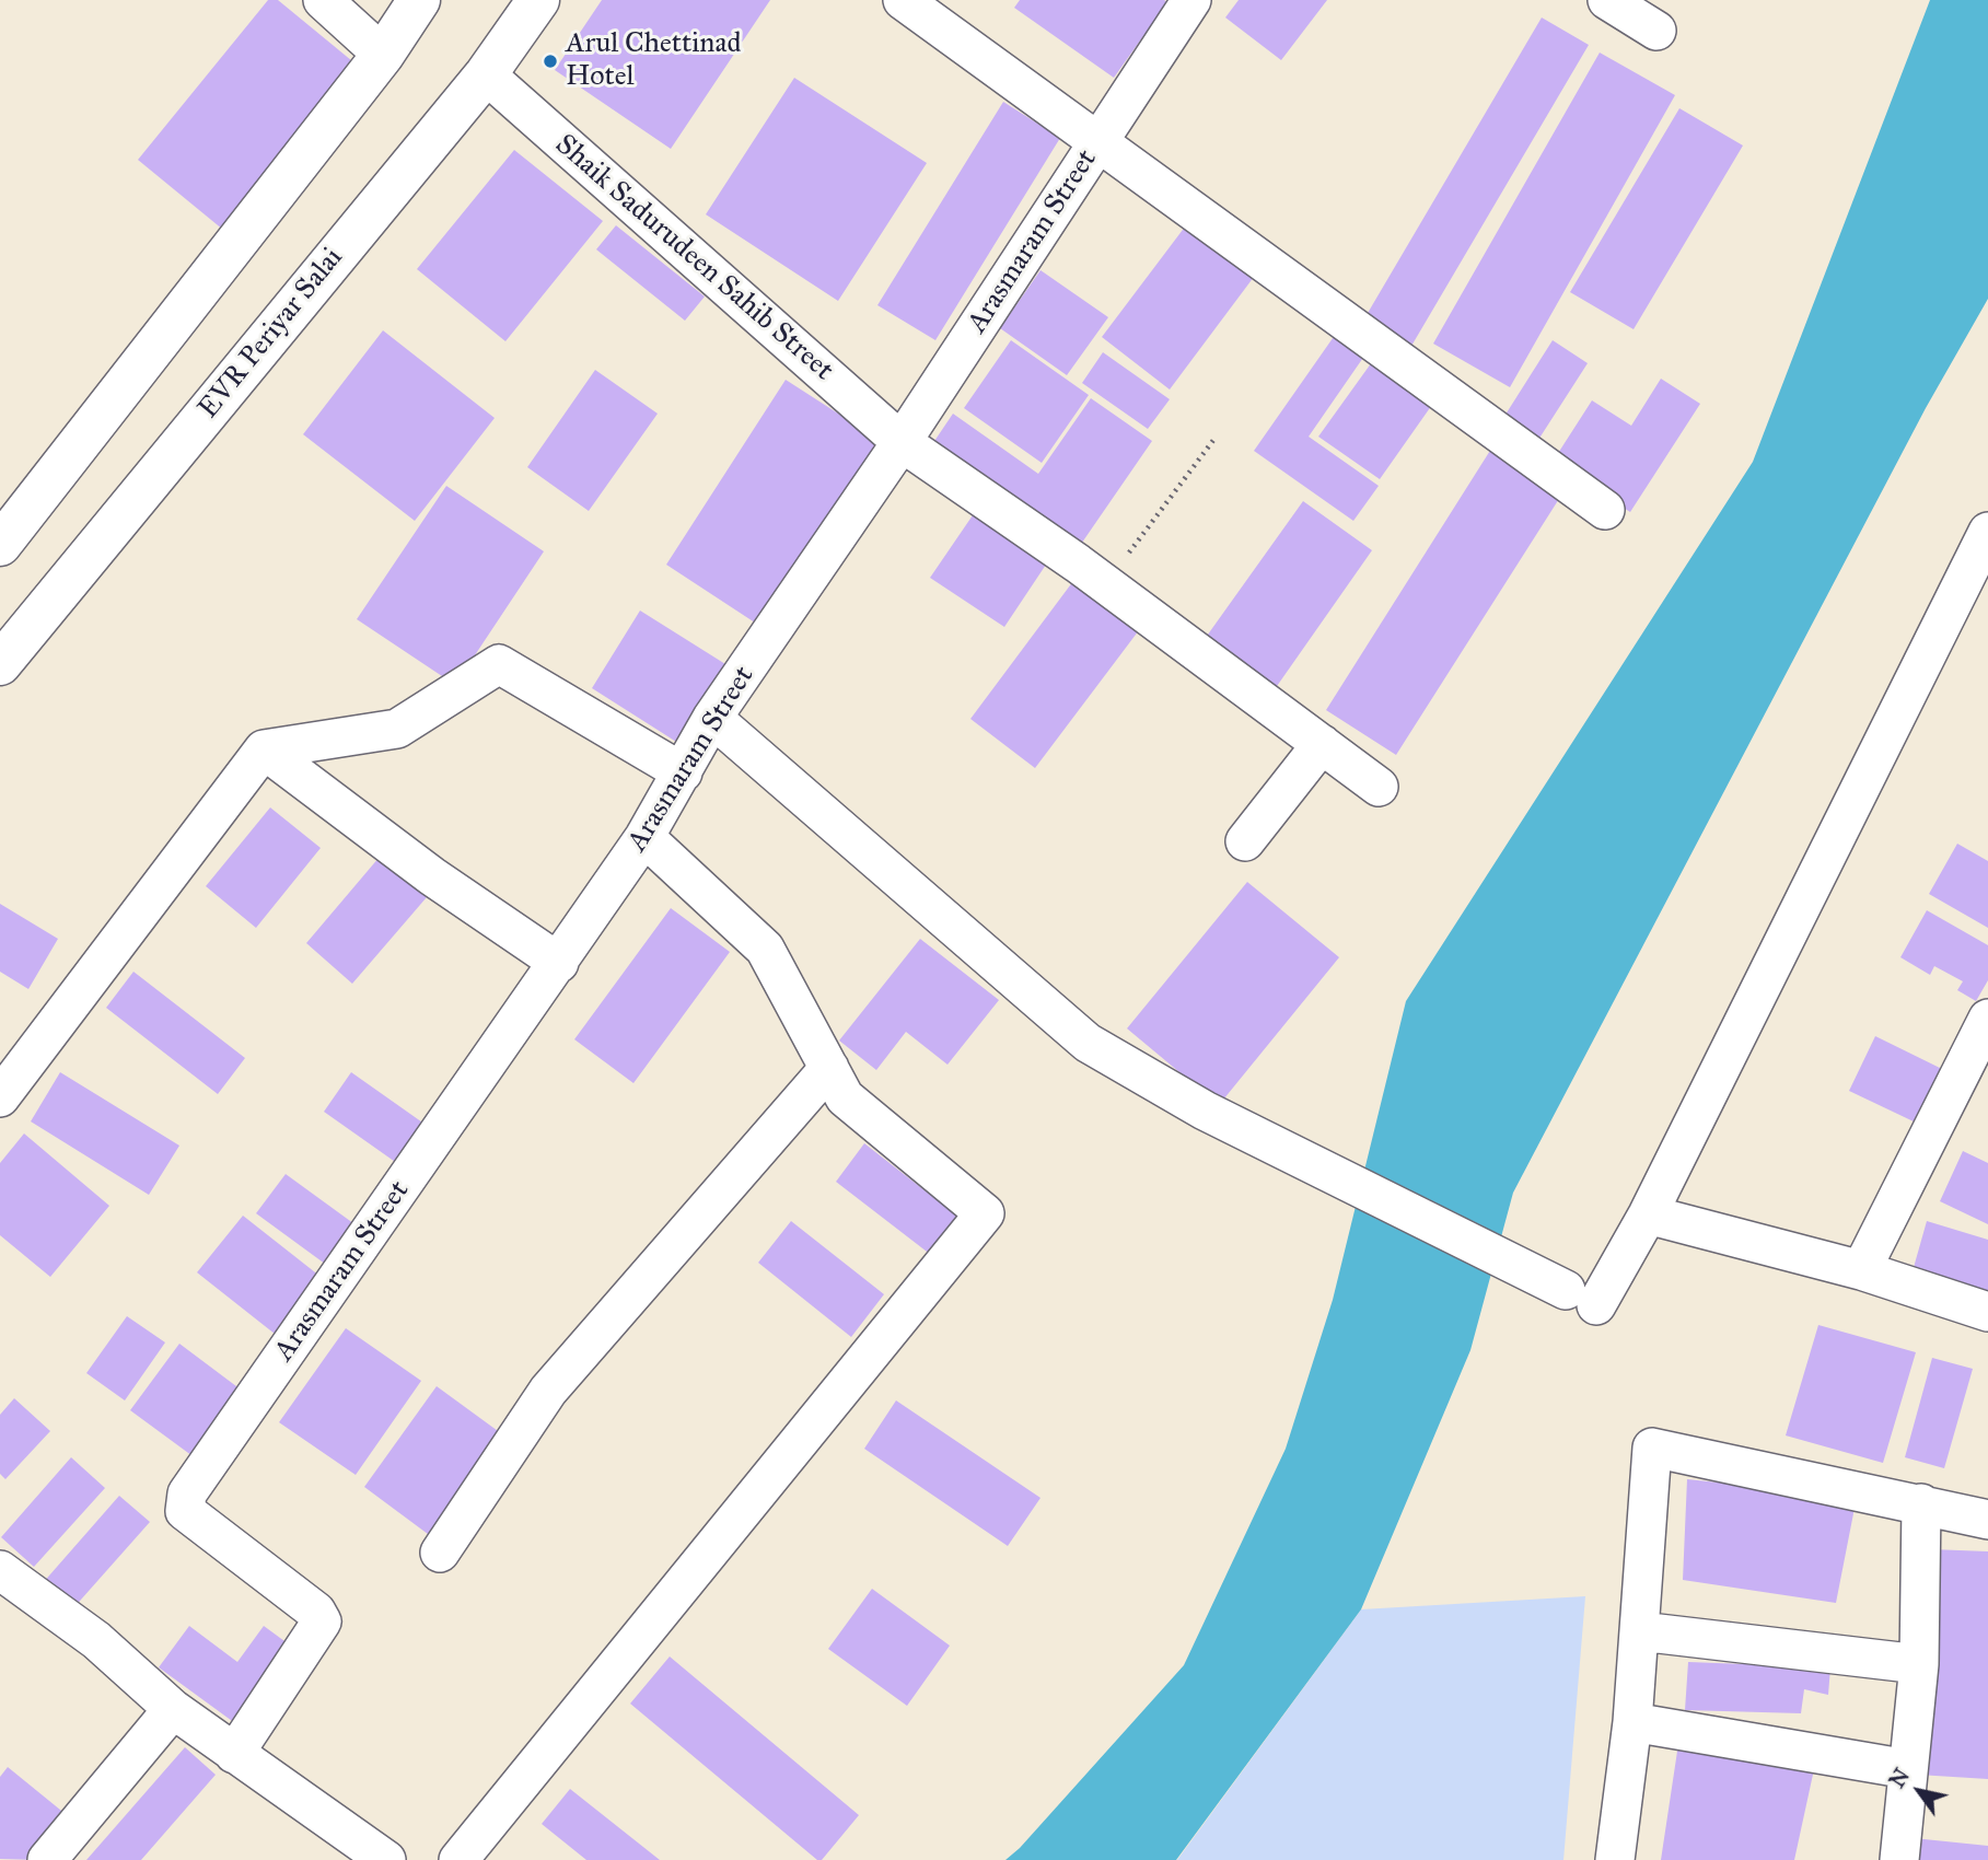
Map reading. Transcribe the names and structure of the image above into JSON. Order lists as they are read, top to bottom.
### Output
{
  "streets": {
    "main road": ["EVR Periyar Salai"],
    "street": ["Arasmaram Street", "Shaik Sadurudeen Sahib Street"]
  },
  "crossings": [
    ["Arasmaram Street", "Shaik Sadurudeen Sahib Street"],
    ["Shaik Sadurudeen Sahib Street", "EVR Periyar Salai"]
  ],
  "places": ["Arul Chettinad Hotel"],
  "north": "top left"
}
